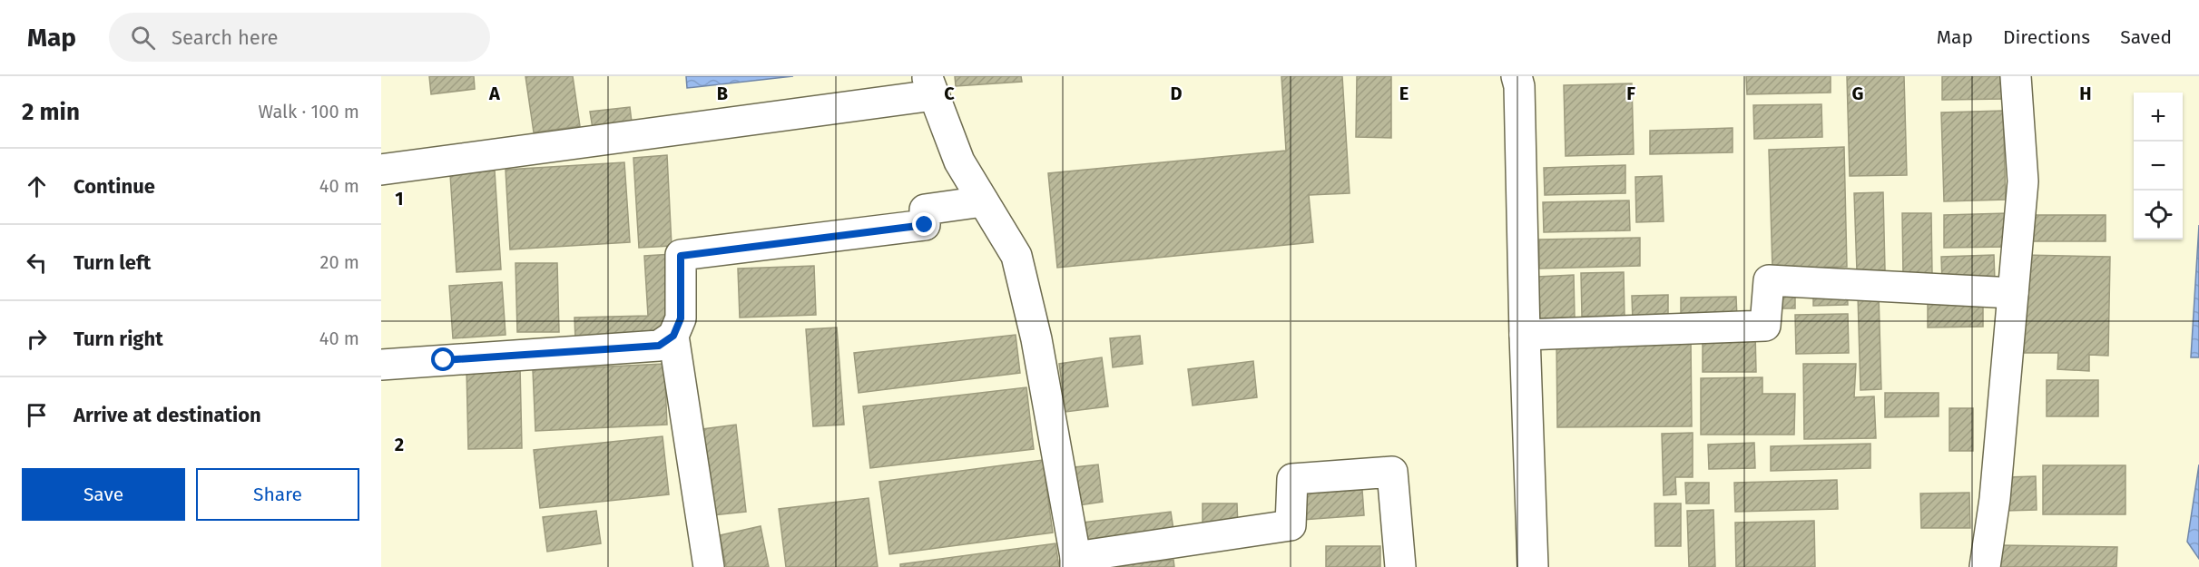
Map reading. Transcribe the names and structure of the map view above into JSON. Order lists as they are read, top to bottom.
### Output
{
  "page": {
    "header": "Map",
    "search": "Search here",
    "nav": ["Map", "Directions", "Saved"],
    "heading": ["2 min", "Walk · 100 m"],
    "map_buttons": ["+", "−"],
    "list": [
      ["Continue", "40 m"],
      ["Turn left", "20 m"],
      ["Turn right", "40 m"],
      "Arrive at destination"
    ],
    "buttons": ["Save", "Share"]
  },
  "grid": {
    "columns": [
      "A",
      "B",
      "C",
      "D",
      "E",
      "F",
      "G",
      "H"
    ],
    "rows": ["1", "2"]
  }
}
